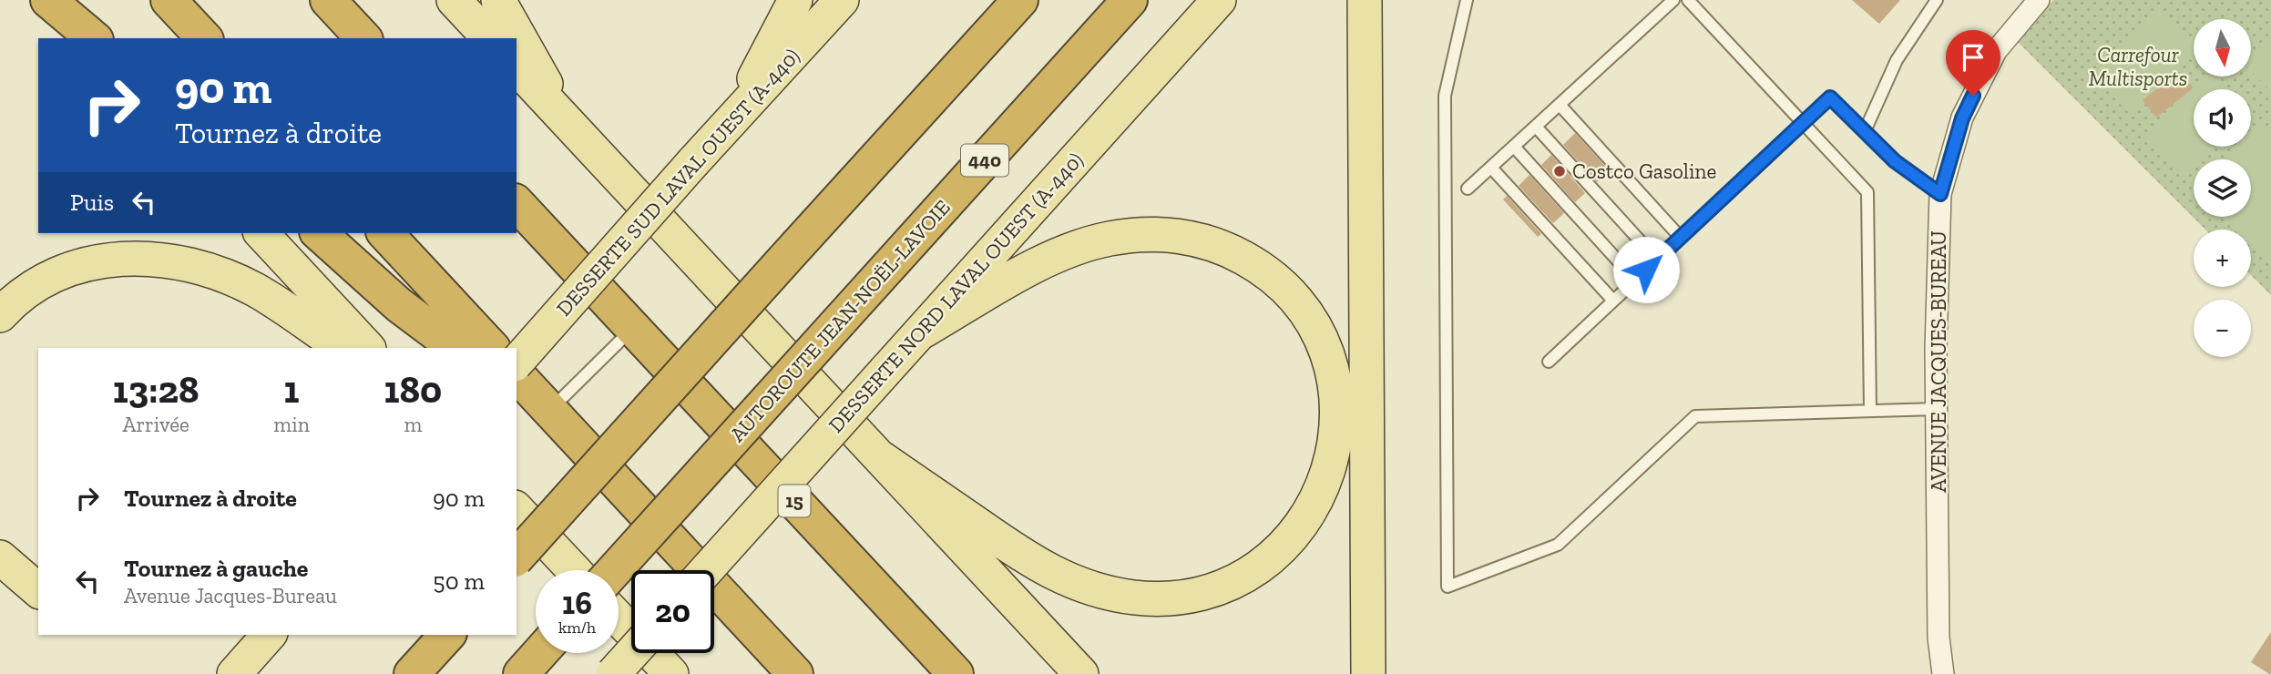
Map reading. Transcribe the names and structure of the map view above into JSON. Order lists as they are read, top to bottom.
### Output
{
  "streets": {
    "highway": ["440", "AUTOROUTE JEAN-NOËL-LAVOIE", "15"],
    "main road": ["DESSERTE SUD LAVAL OUEST (A-440)", "DESSERTE NORD LAVAL OUEST (A-440)"],
    "street": ["AVENUE JACQUES-BUREAU"]
  },
  "parks": ["Carrefour Multisports"],
  "places": ["Costco Gasoline"],
  "north": "bottom",
  "page": {
    "map_buttons": ["+", "−"],
    "turn": ["90 m", "Tournez à droite"],
    "then": "Puis",
    "eta": [
      "13:28",
      "Arrivée",
      "1",
      "min",
      "180",
      "m"
    ],
    "list": [
      {
        "name": "Tournez à droite",
        "value": "90 m"
      },
      {
        "name": "Tournez à gauche",
        "note": "Avenue Jacques-Bureau",
        "value": "50 m"
      }
    ],
    "speed": "16 km/h",
    "limit": "20"
  }
}
